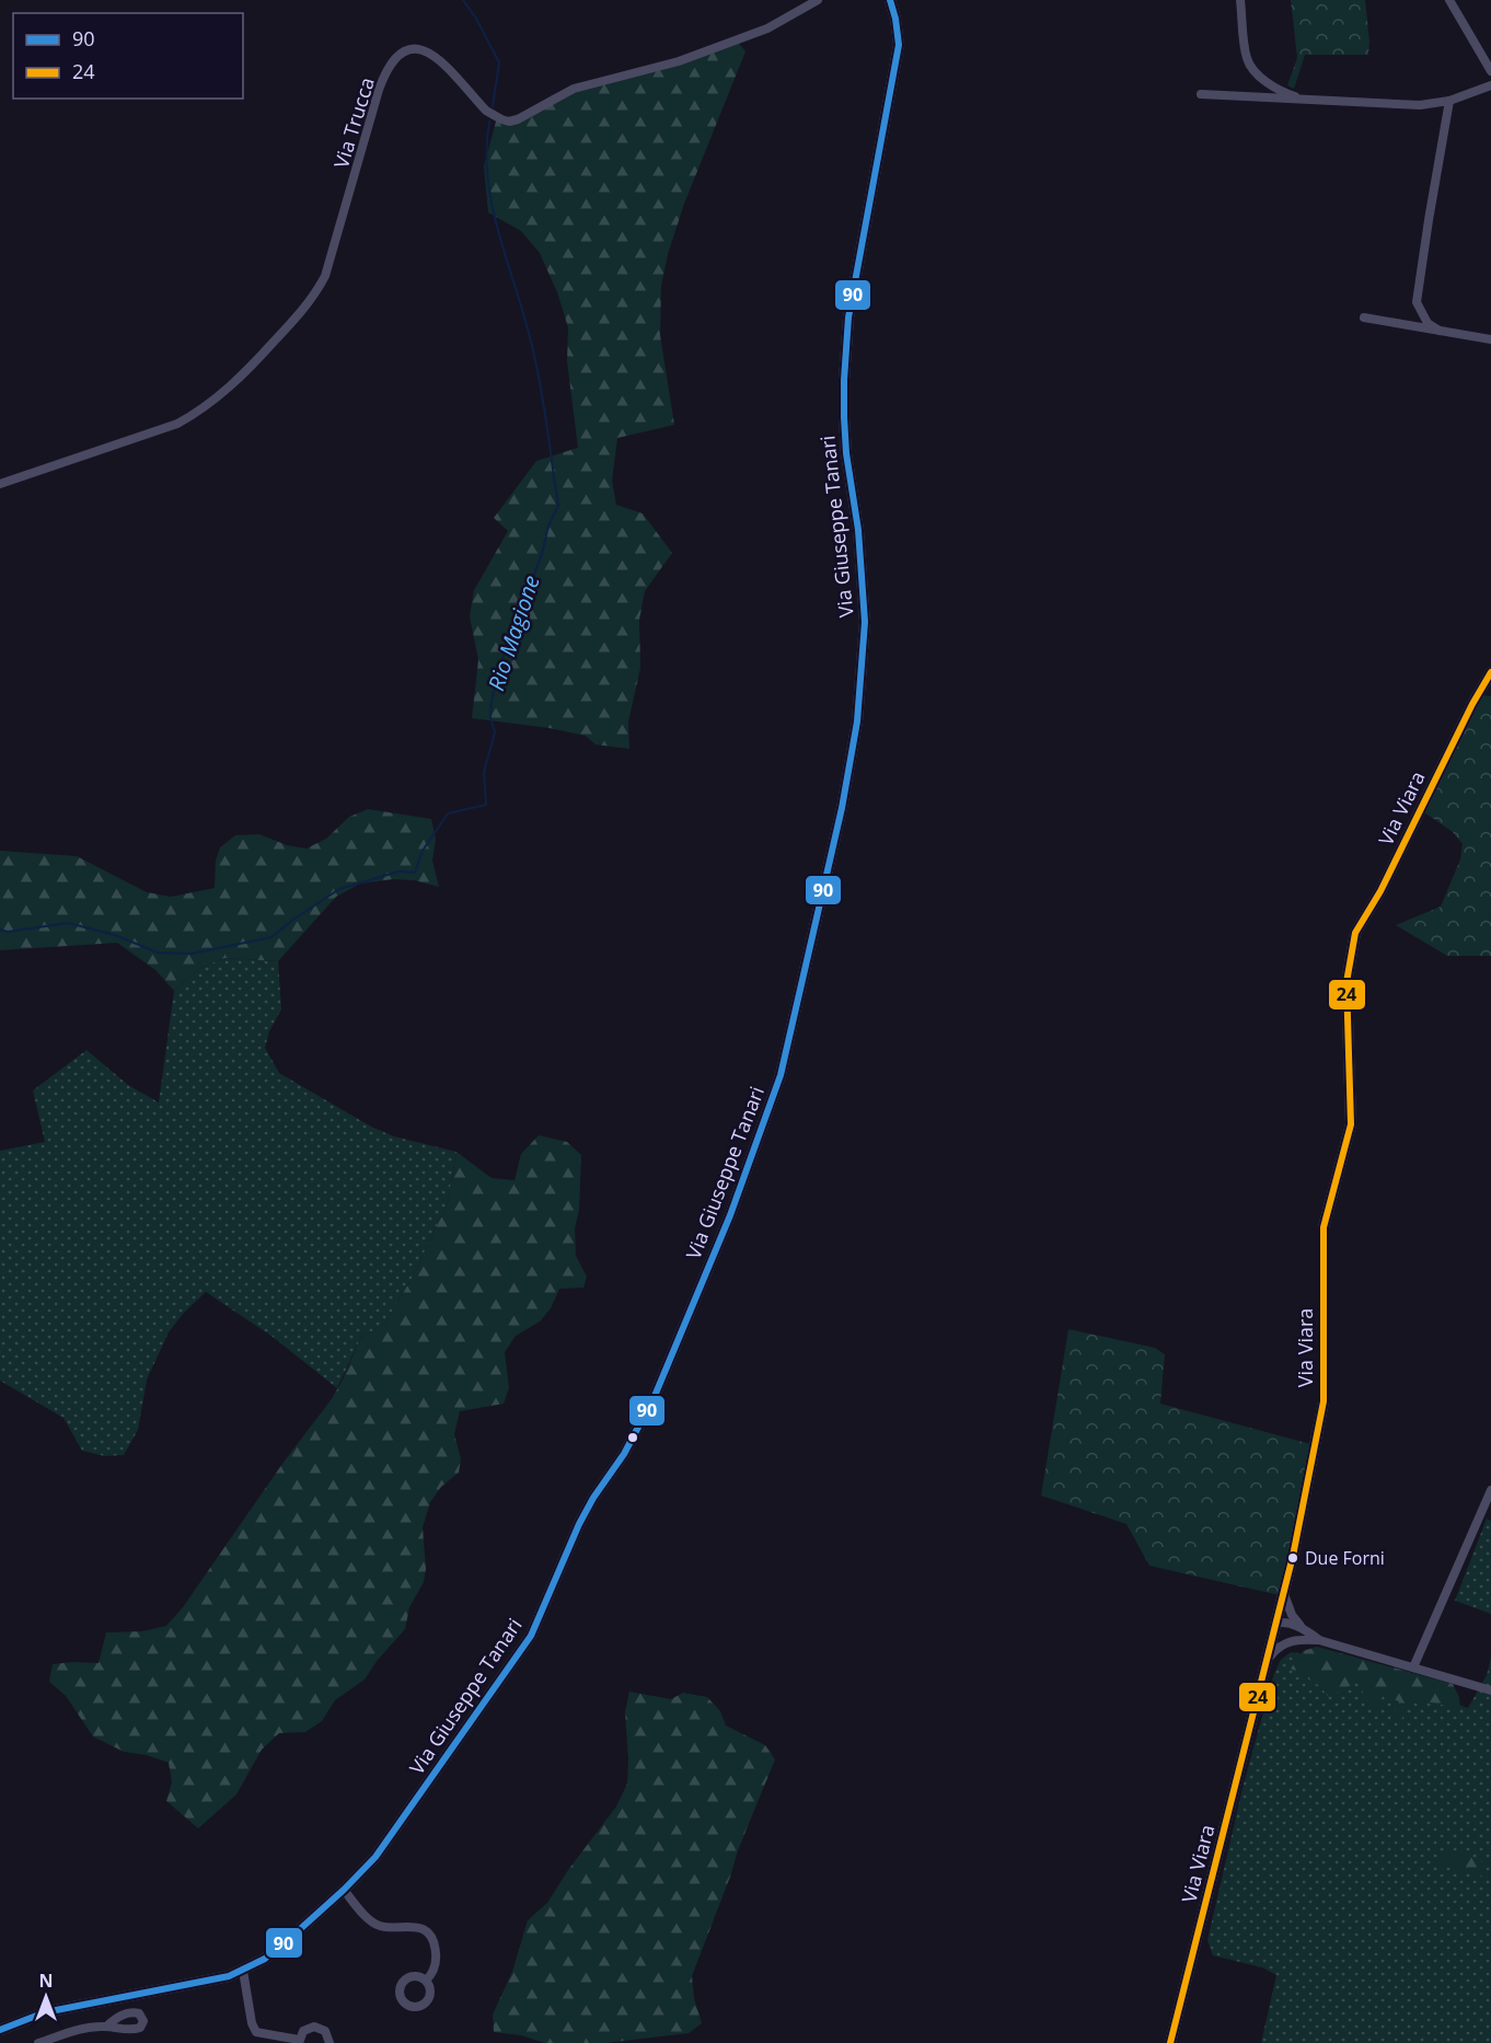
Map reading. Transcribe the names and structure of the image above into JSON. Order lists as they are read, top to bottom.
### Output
{
  "streets": {
    "street": ["Via Trucca", "Via Giuseppe Tanari", "Via Viara"]
  },
  "water": ["Rio Magione"],
  "places": ["Due Forni"],
  "lines": ["transit line 90", "transit line 24"],
  "legend": ["90", "24"],
  "north": "top"
}
